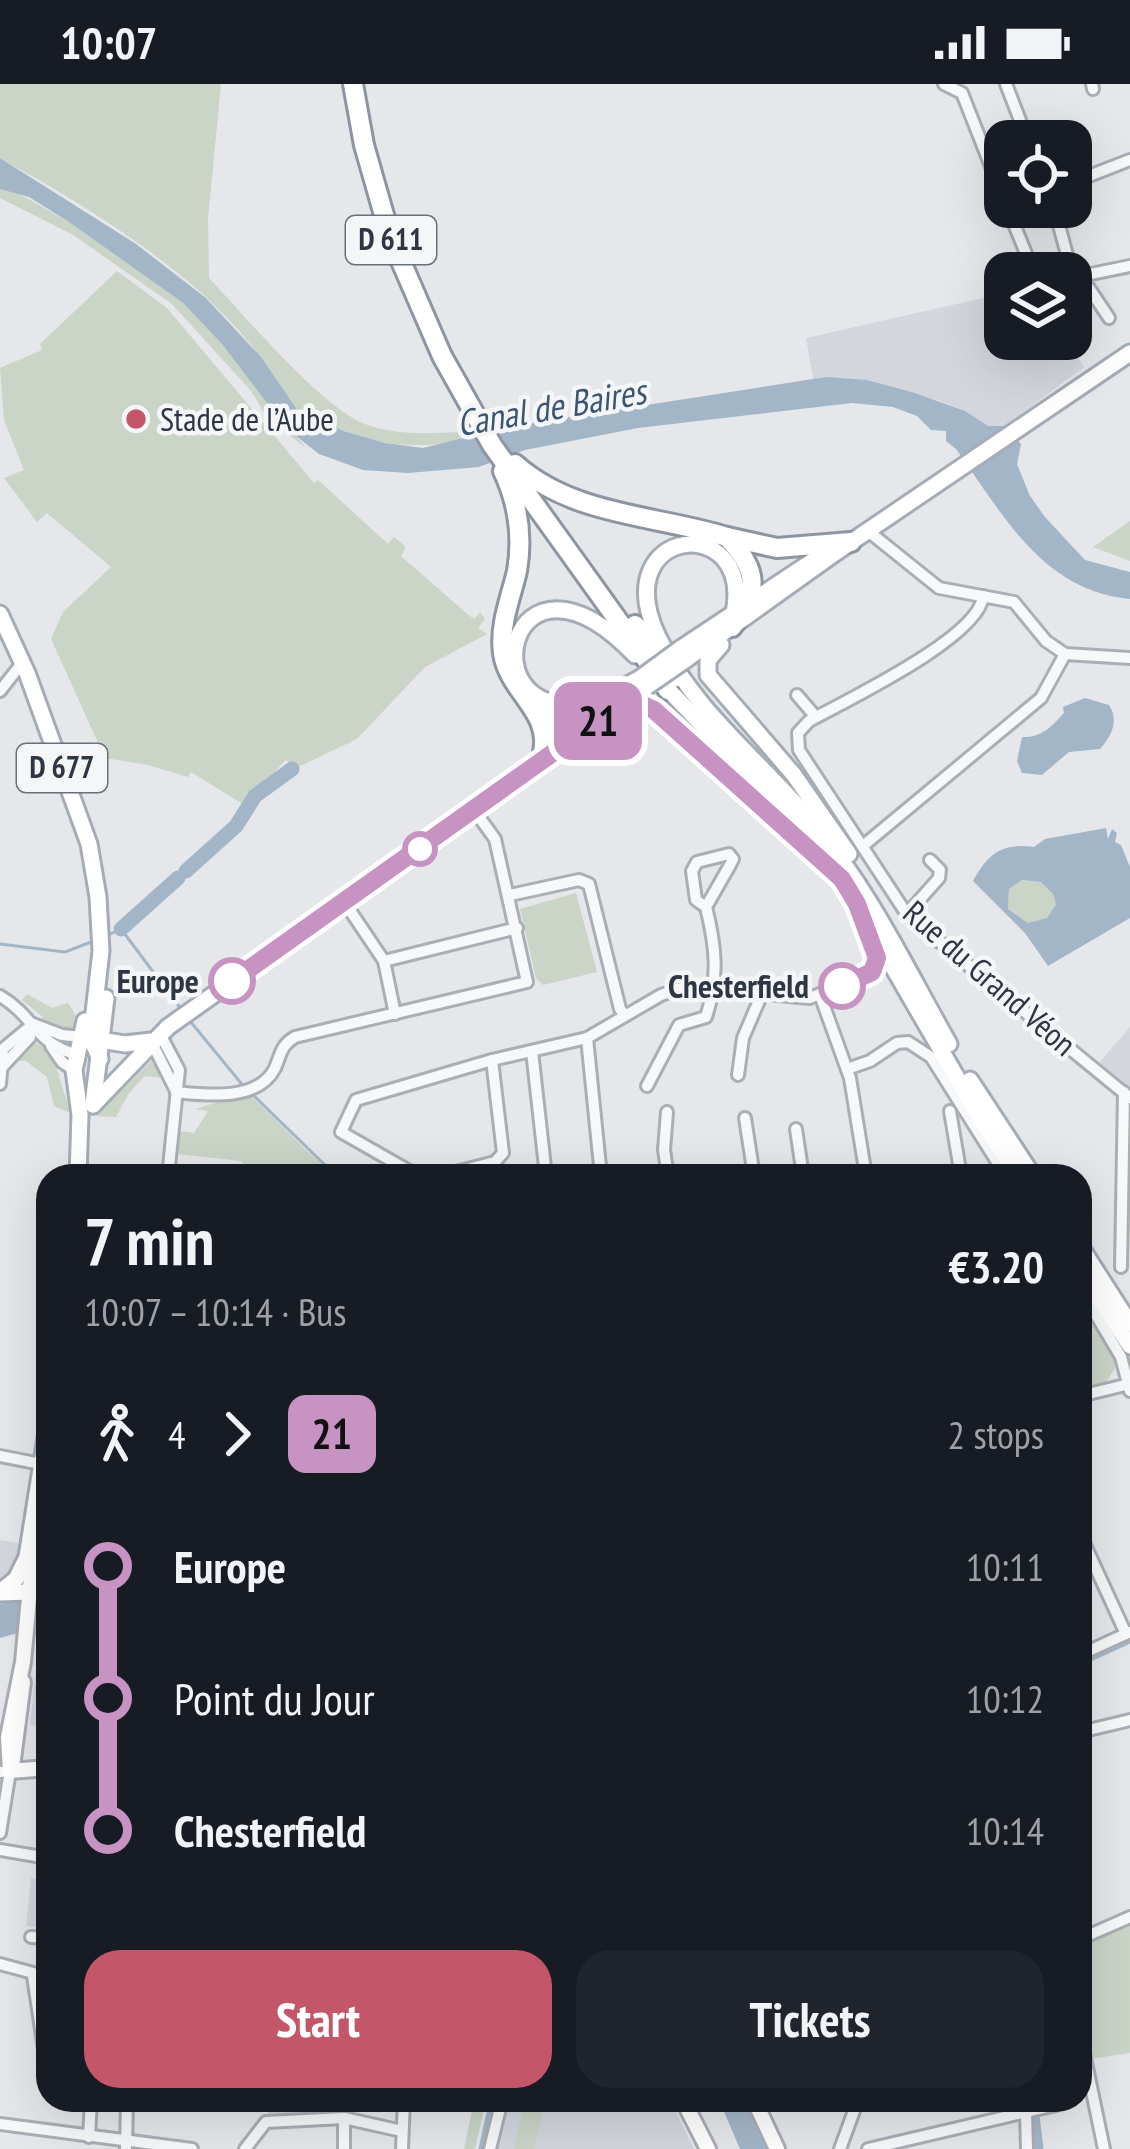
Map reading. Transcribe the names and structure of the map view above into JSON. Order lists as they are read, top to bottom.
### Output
{
  "streets": {
    "highway": ["D 611"],
    "main road": ["D 677"],
    "street": ["Rue du Grand Véon"]
  },
  "water": ["Canal de Baires"],
  "places": ["Stade de l’Aube", "Europe", "Chesterfield"],
  "lines": ["bus line 21"],
  "page": {
    "status": "10:07",
    "on_map": "21",
    "heading": ["7 min", "10:07 – 10:14 · Bus", "€3.20"],
    "legs": ["4", "21", "2 stops"],
    "list": [
      {
        "name": "Europe",
        "value": "10:11"
      },
      {
        "name": "Point du Jour",
        "value": "10:12"
      },
      {
        "name": "Chesterfield",
        "value": "10:14"
      }
    ],
    "buttons": ["Start", "Tickets"]
  }
}
